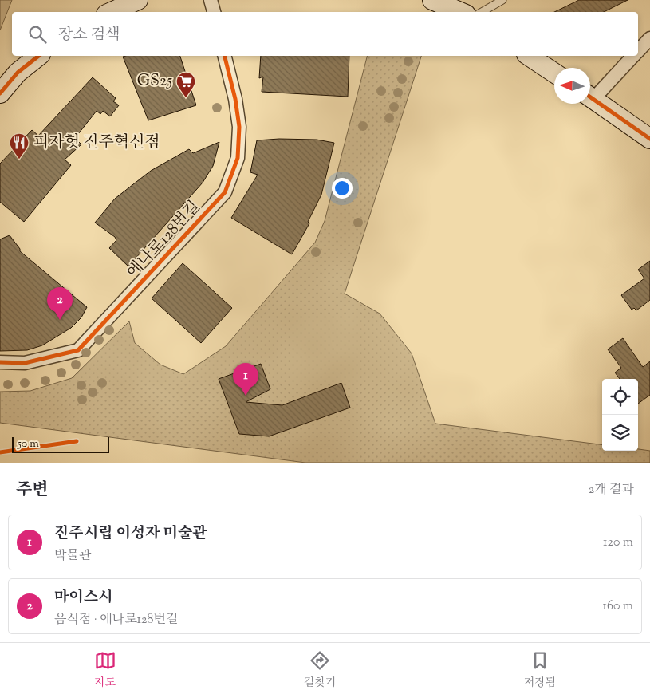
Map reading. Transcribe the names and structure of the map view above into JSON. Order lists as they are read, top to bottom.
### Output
{
  "streets": {
    "street": ["에나로128번길"]
  },
  "places": {
    "supermarket": ["GS25"],
    "restaurant": ["피자헛 진주혁신점"]
  },
  "scale_bar": "50 m",
  "north": "left",
  "page": {
    "search": "장소 검색",
    "pins": ["2", "1"],
    "scale": "50 m",
    "heading": ["주변", "2개 결과"],
    "list": [
      {
        "mark": "1",
        "name": "진주시립 이성자 미술관",
        "note": "박물관",
        "value": "120 m"
      },
      {
        "mark": "2",
        "name": "마이스시",
        "note": "음식점 · 에나로128번길",
        "value": "160 m"
      }
    ],
    "nav": ["지도", "길찾기", "저장됨"]
  }
}
